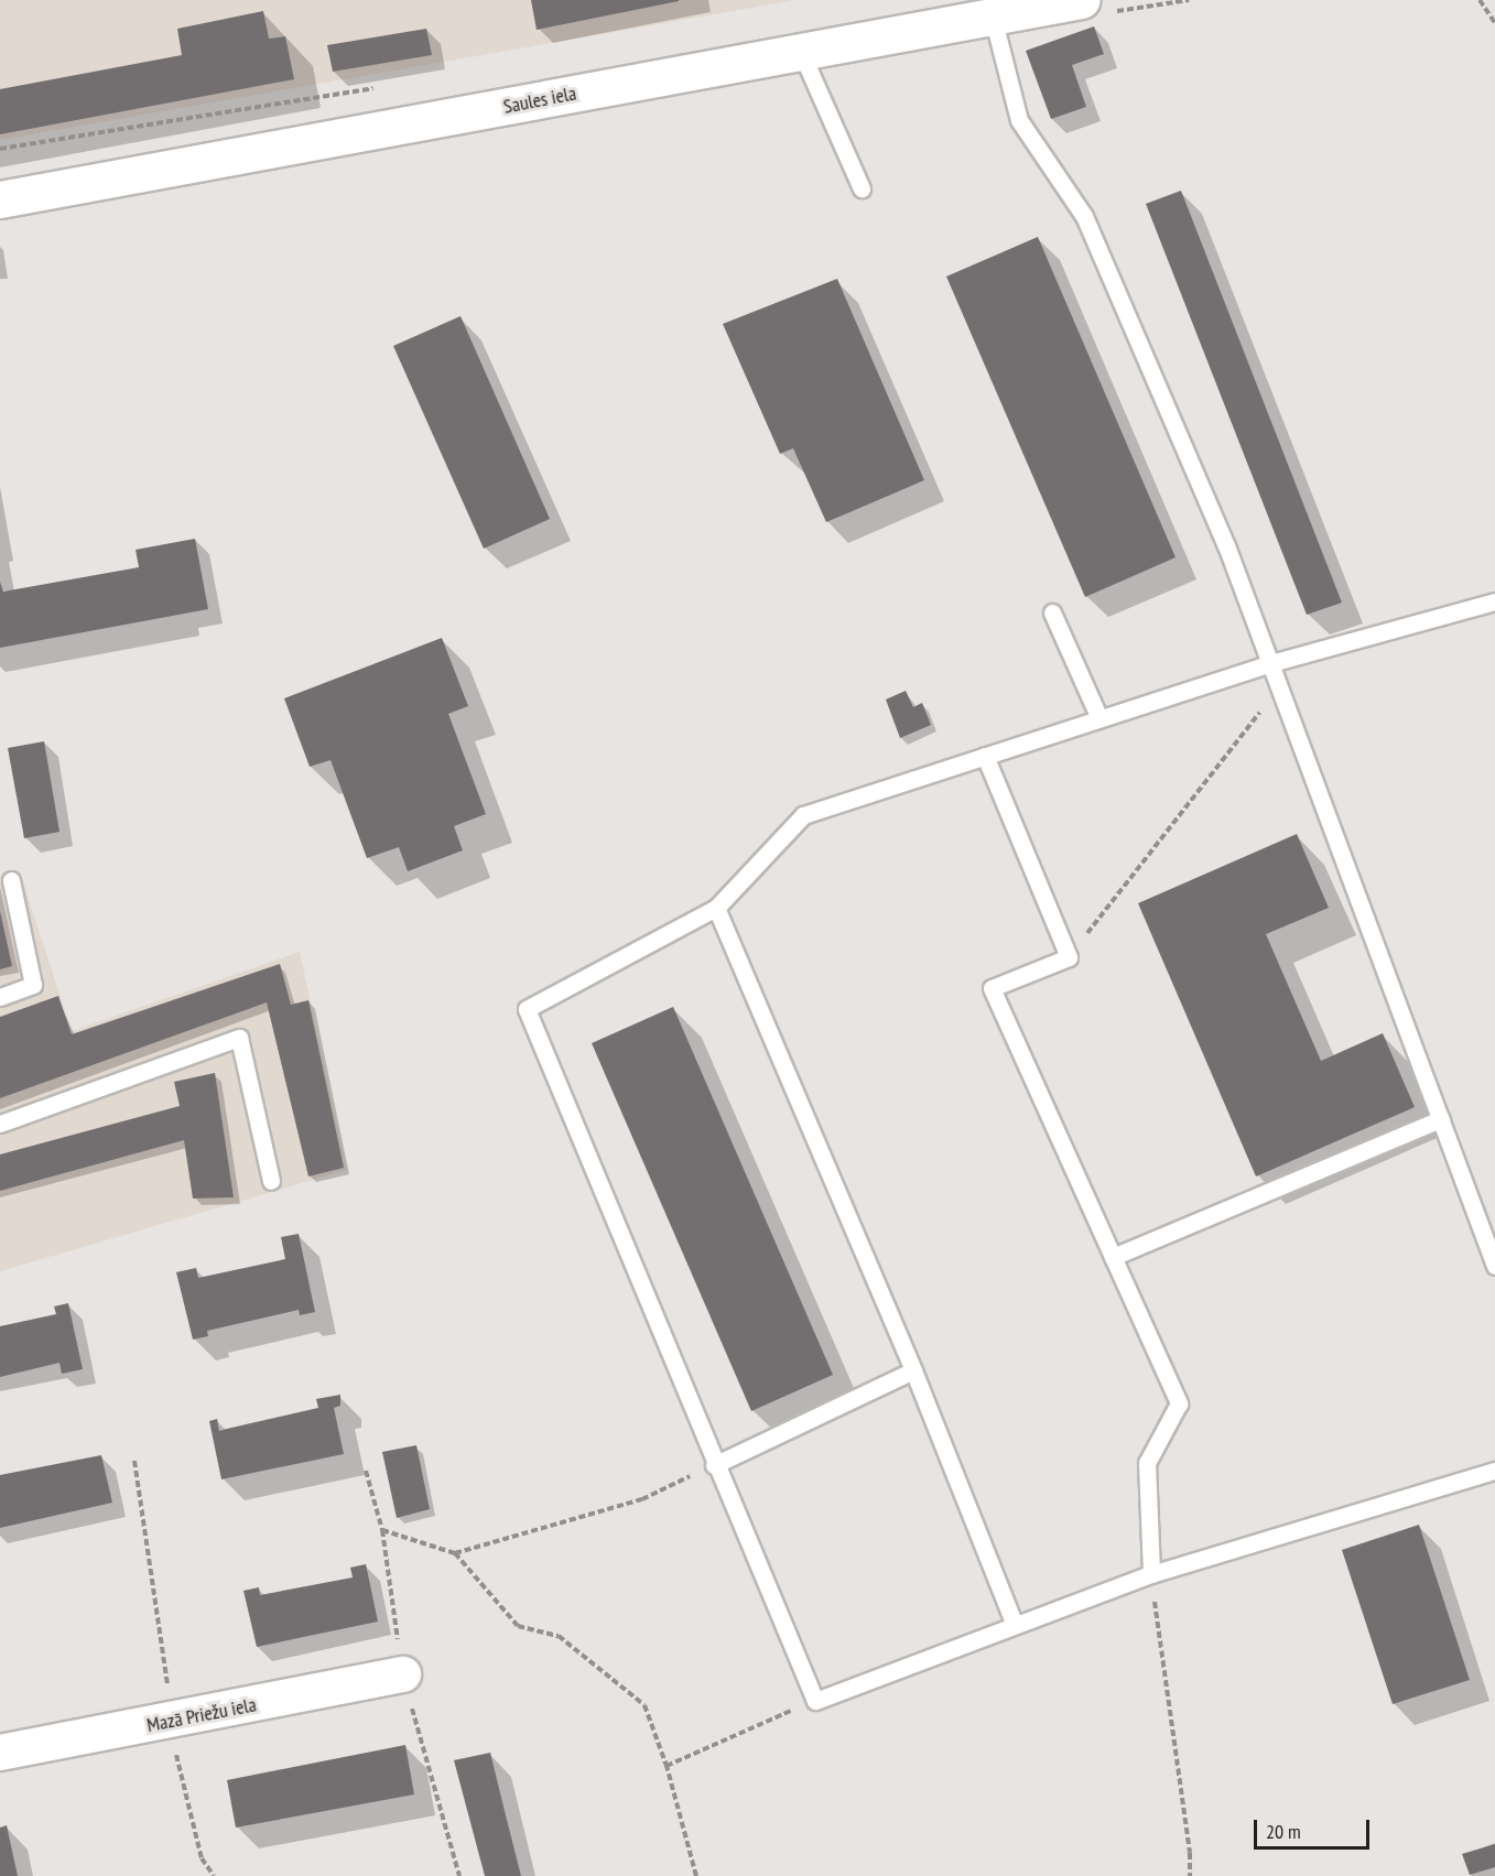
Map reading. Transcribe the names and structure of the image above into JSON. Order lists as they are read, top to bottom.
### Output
{
  "streets": {
    "street": ["Saules iela", "Mazā Priežu iela"]
  },
  "scale_bar": "20 m"
}
